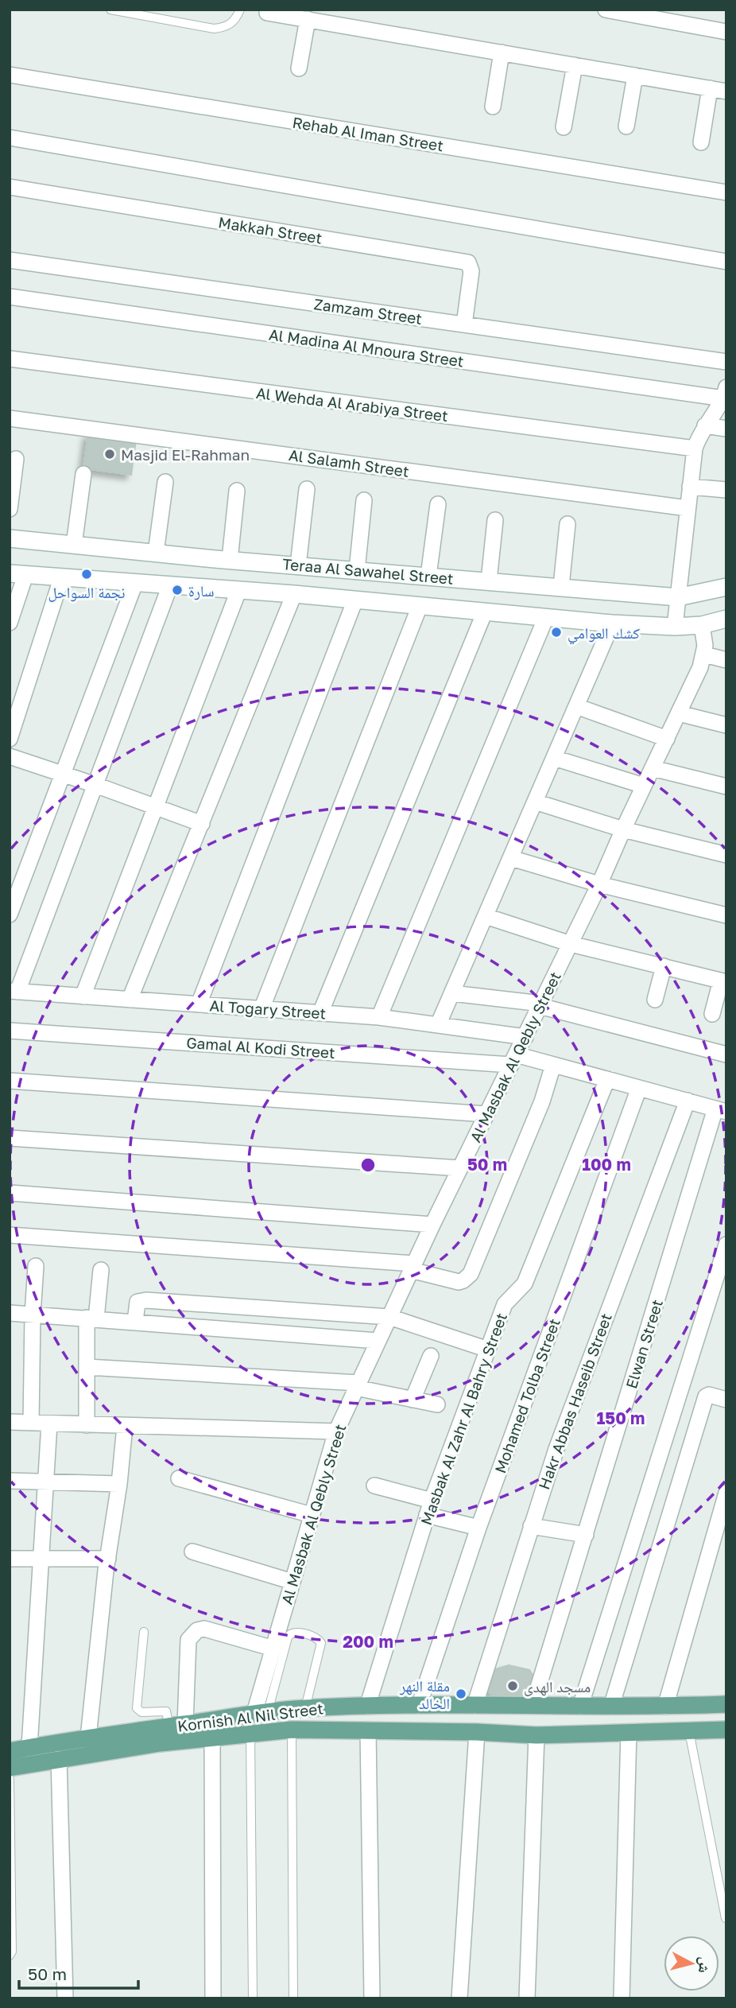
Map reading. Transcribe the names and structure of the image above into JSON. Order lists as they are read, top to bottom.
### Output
{
  "streets": {
    "main road": ["Teraa Al Sawahel Street", "Kornish Al Nil Street"],
    "street": [
      "Rehab Al Iman Street",
      "Makkah Street",
      "Zamzam Street",
      "Al Madina Al Mnoura Street",
      "Al Wehda Al Arabiya Street",
      "Al Salamh Street",
      "Al Togary Street",
      "Gamal Al Kodi Street",
      "Al Masbak Al Qebly Street",
      "Elwan Street",
      "Mohamed Tolba Street",
      "Hakr Abbas Haseib Street",
      "Masbak Al Zahr Al Bahry Street"
    ]
  },
  "crossings": [
    ["Makkah Street", "Zamzam Street"],
    ["Teraa Al Sawahel Street", "Al Masbak Al Qebly Street"],
    ["Al Togary Street", "Al Masbak Al Qebly Street"],
    ["Gamal Al Kodi Street", "Al Masbak Al Qebly Street"],
    ["Gamal Al Kodi Street", "Elwan Street"],
    ["Gamal Al Kodi Street", "Mohamed Tolba Street"],
    ["Gamal Al Kodi Street", "Hakr Abbas Haseib Street"],
    ["Gamal Al Kodi Street", "Masbak Al Zahr Al Bahry Street"],
    ["Al Masbak Al Qebly Street", "Kornish Al Nil Street"],
    ["Elwan Street", "Kornish Al Nil Street"],
    ["Mohamed Tolba Street", "Kornish Al Nil Street"],
    ["Hakr Abbas Haseib Street", "Kornish Al Nil Street"],
    ["Masbak Al Zahr Al Bahry Street", "Kornish Al Nil Street"]
  ],
  "places": [
    "Masjid El-Rahman",
    "نجمة السواحل",
    "سارة",
    "كشك العوامي",
    "مسجد الهدى",
    "مقلة النهر الخالد"
  ],
  "scale_bar": "50 m",
  "north": "right",
  "rings": [
    "50 m",
    "100 m",
    "150 m",
    "200 m"
  ]
}
